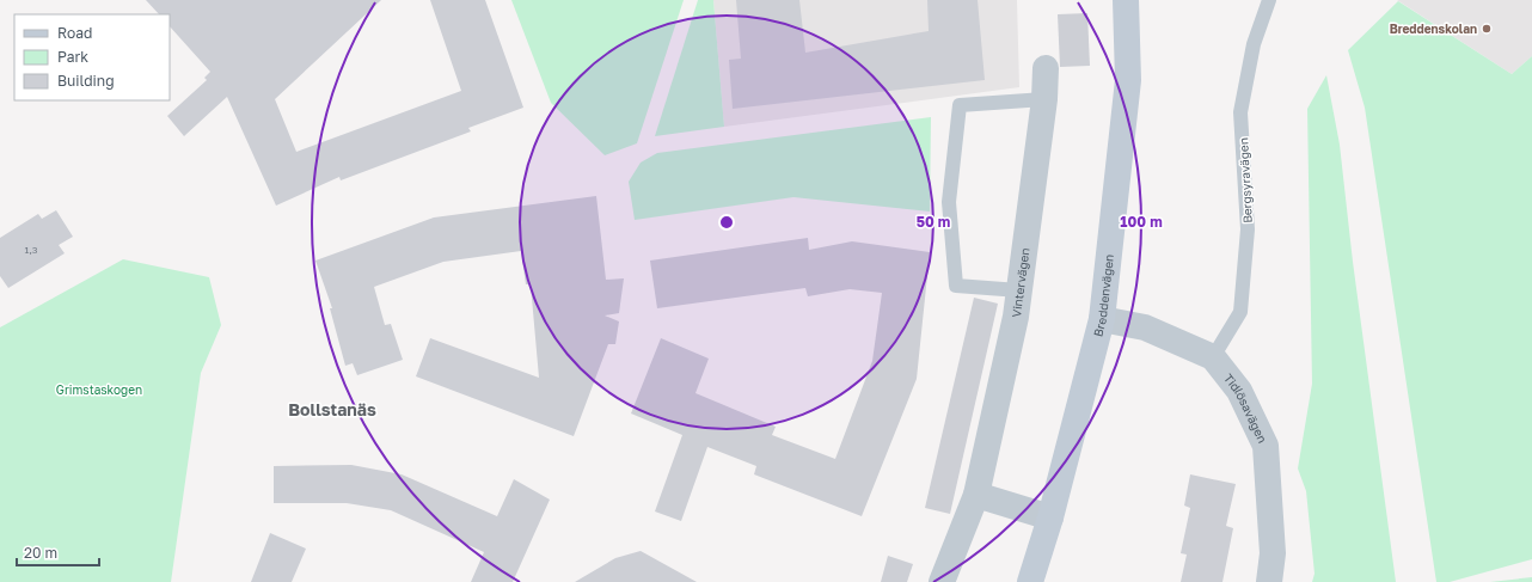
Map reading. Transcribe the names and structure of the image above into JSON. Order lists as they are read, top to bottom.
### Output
{
  "streets": {
    "street": ["Vintervägen", "Breddenvägen", "Tidlösavägen"],
    "lane": ["Bergsyravägen"]
  },
  "crossings": [
    ["Bergsyravägen", "Tidlösavägen"],
    ["Breddenvägen", "Tidlösavägen"]
  ],
  "districts": ["Bollstanäs"],
  "parks": ["Grimstaskogen"],
  "places": ["Breddenskolan"],
  "house_numbers": ["1,3"],
  "legend": ["Road", "Park", "Building"],
  "scale_bar": "20 m",
  "rings": ["50 m", "100 m"]
}
